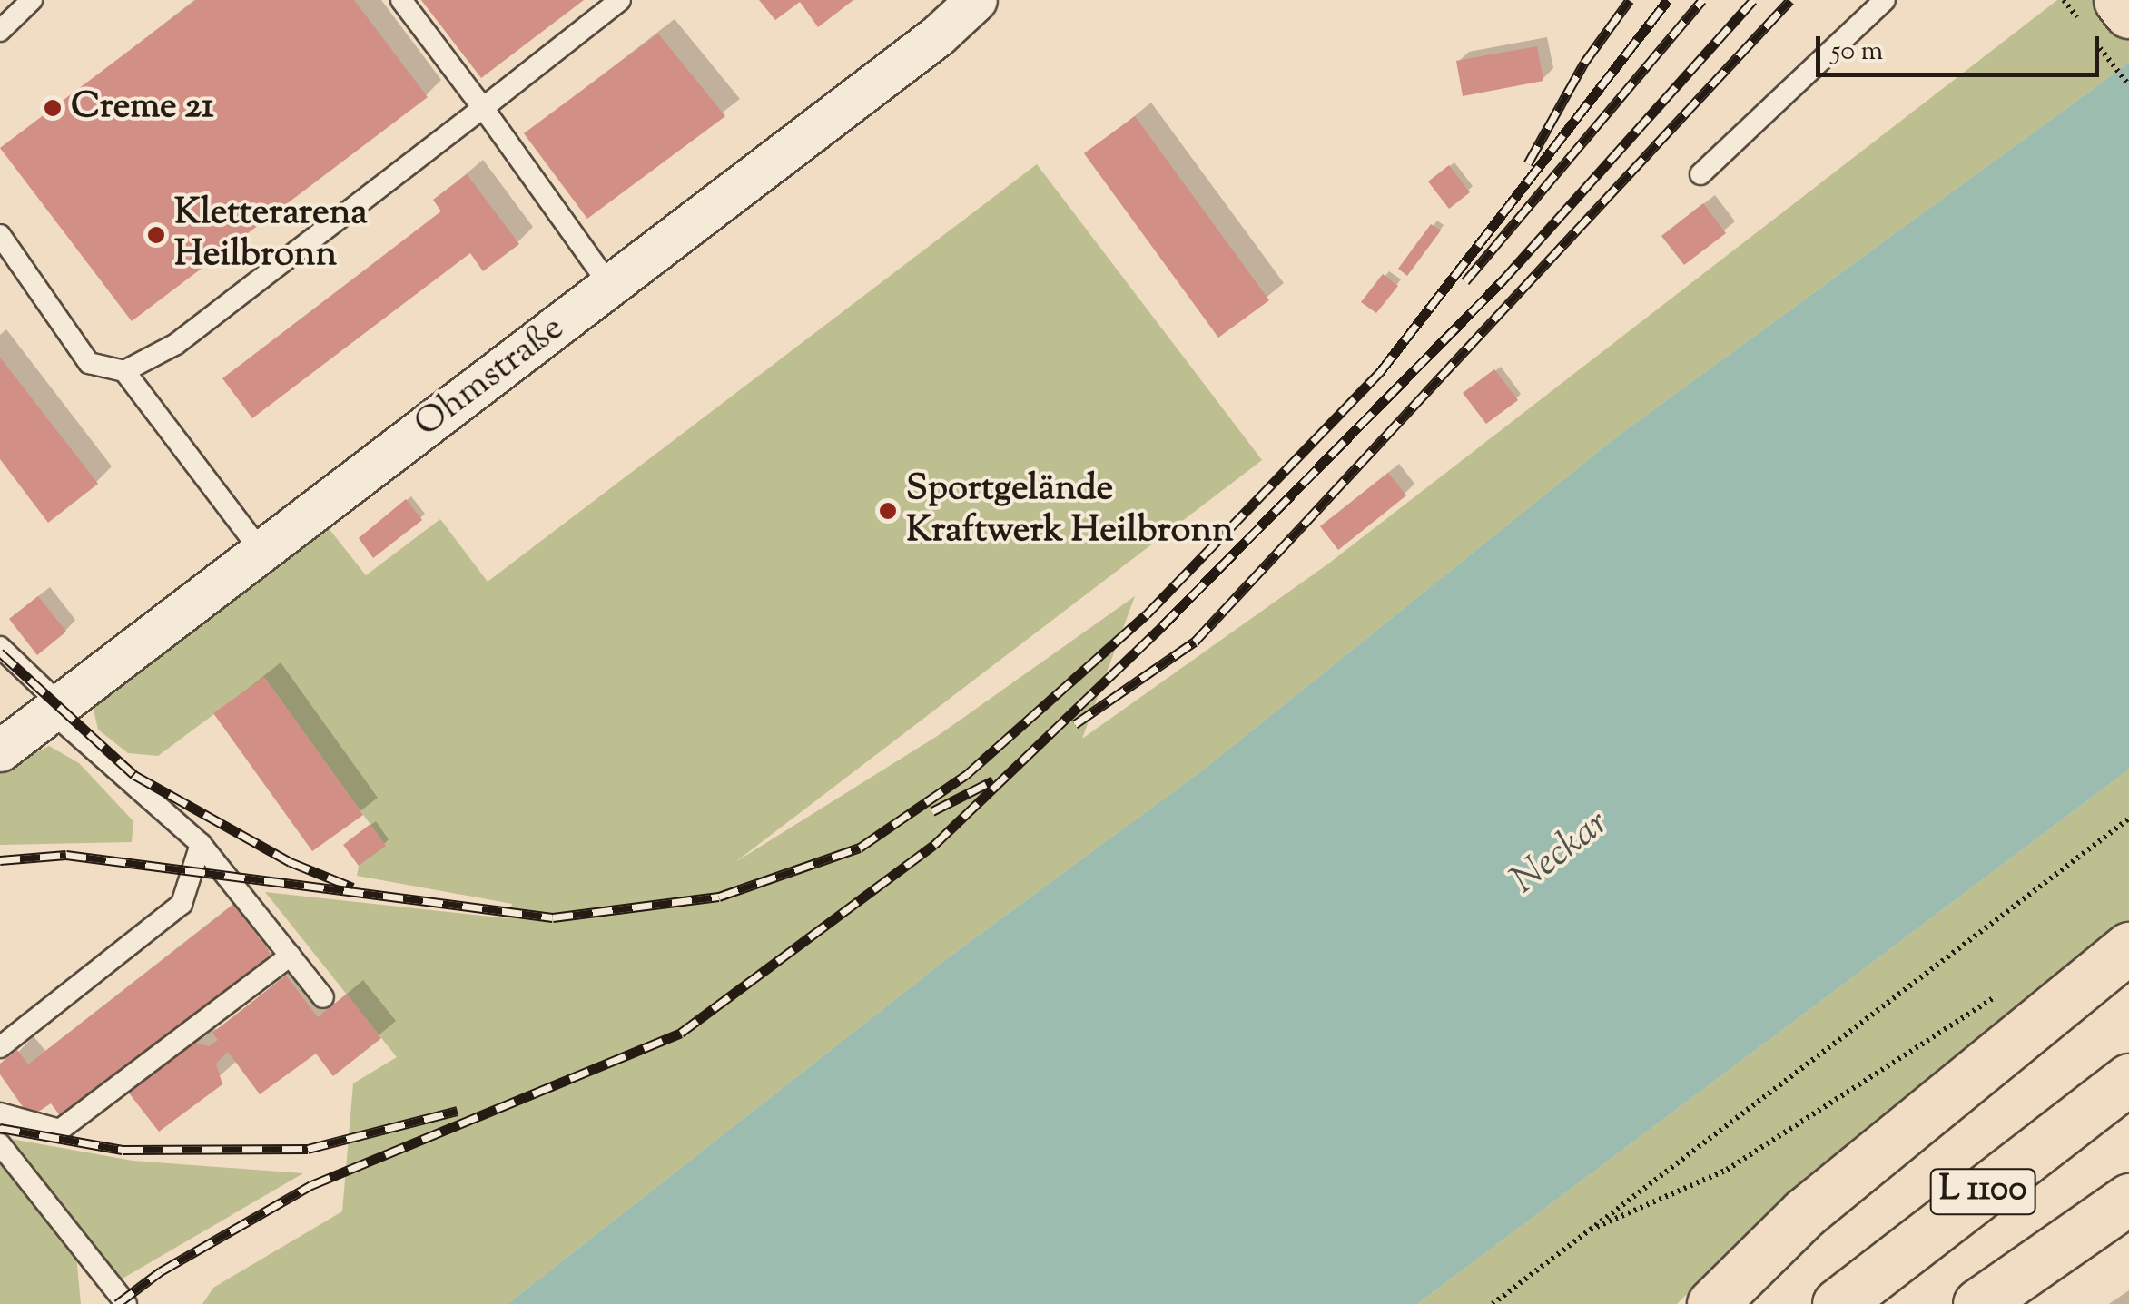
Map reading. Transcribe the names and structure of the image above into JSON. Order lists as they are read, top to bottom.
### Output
{
  "streets": {
    "main road": ["L 1100"],
    "street": ["Ohmstraße"]
  },
  "water": ["Neckar"],
  "places": ["Creme 21", "Kletterarena Heilbronn", "Sportgelände Kraftwerk Heilbronn"],
  "scale_bar": "50 m"
}
